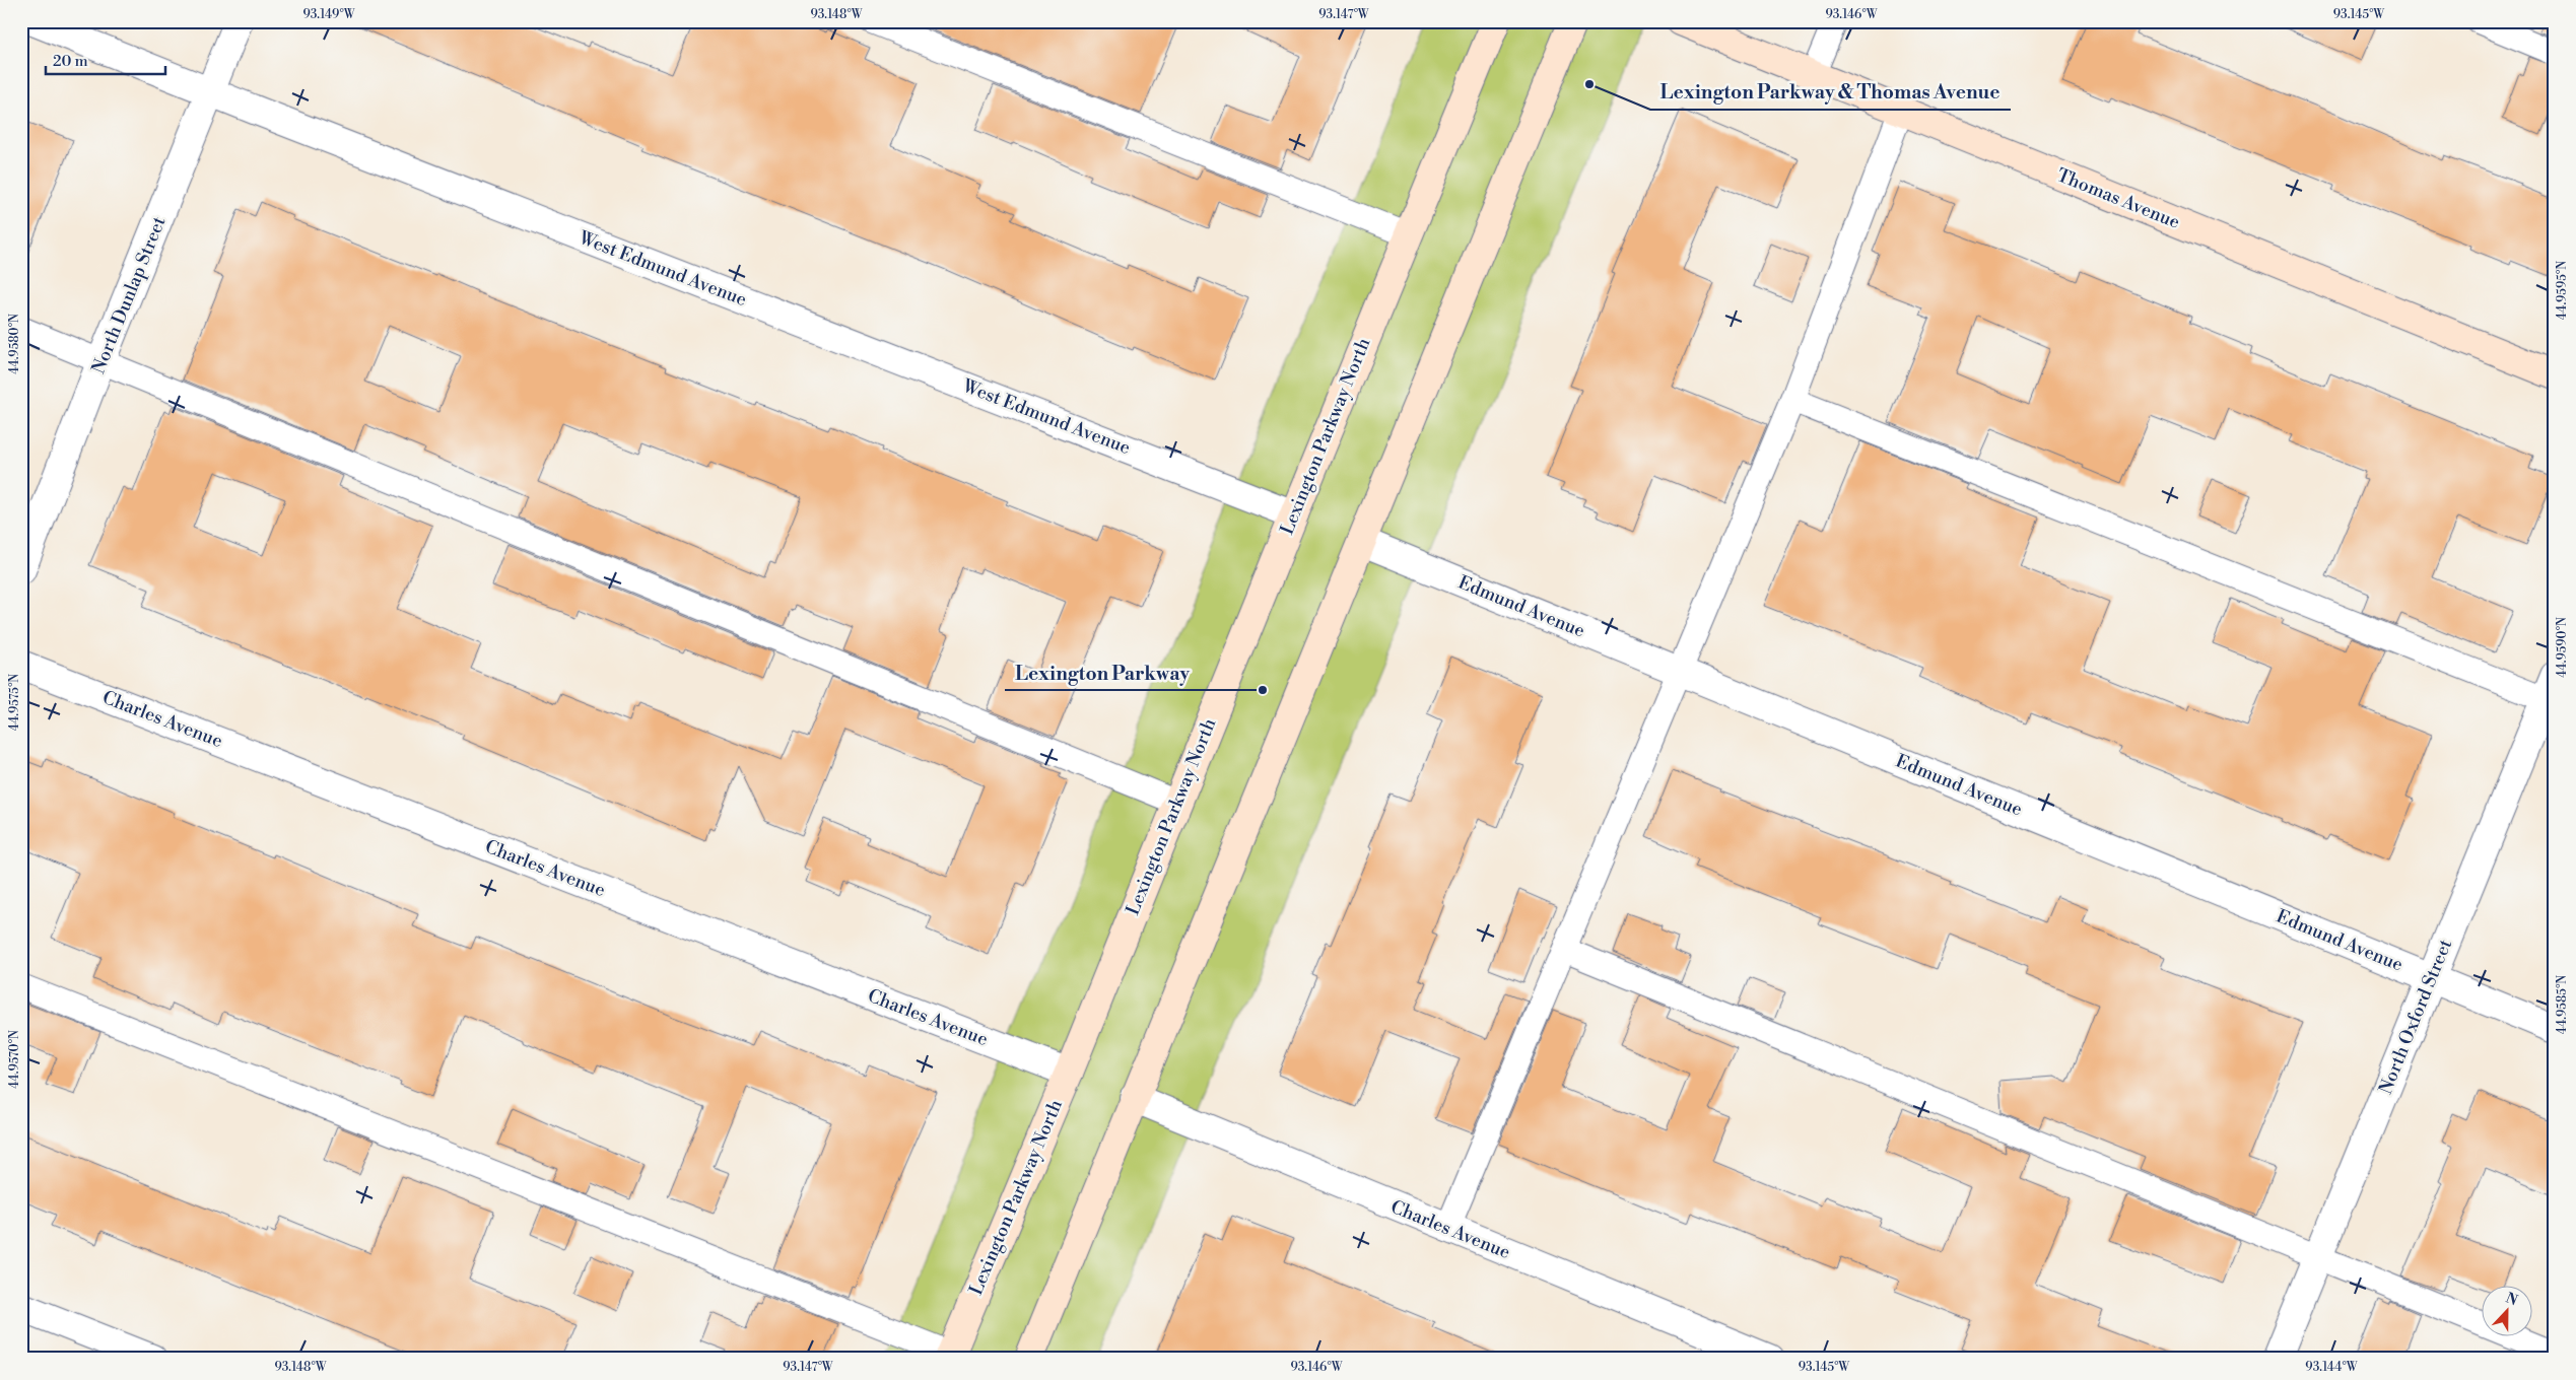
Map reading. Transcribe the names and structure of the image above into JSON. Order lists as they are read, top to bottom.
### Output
{
  "streets": {
    "main road": ["Thomas Avenue", "Lexington Parkway North"],
    "street": [
      "West Edmund Avenue",
      "North Dunlap Street",
      "Edmund Avenue",
      "Charles Avenue",
      "North Oxford Street"
    ]
  },
  "crossings": [
    ["West Edmund Avenue", "North Dunlap Street"],
    ["West Edmund Avenue", "Lexington Parkway North"],
    ["Lexington Parkway North", "Charles Avenue"],
    ["Edmund Avenue", "North Oxford Street"]
  ],
  "places": ["Lexington Parkway & Thomas Avenue", "Lexington Parkway"],
  "scale_bar": "20 m",
  "north": "top",
  "coordinates": [
    "93.149°W",
    "93.148°W",
    "93.147°W",
    "93.146°W",
    "93.145°W",
    "44.9595°N",
    "44.9580°N",
    "44.9590°N",
    "44.9575°N",
    "44.9585°N",
    "44.9570°N",
    "93.144°W"
  ]
}
